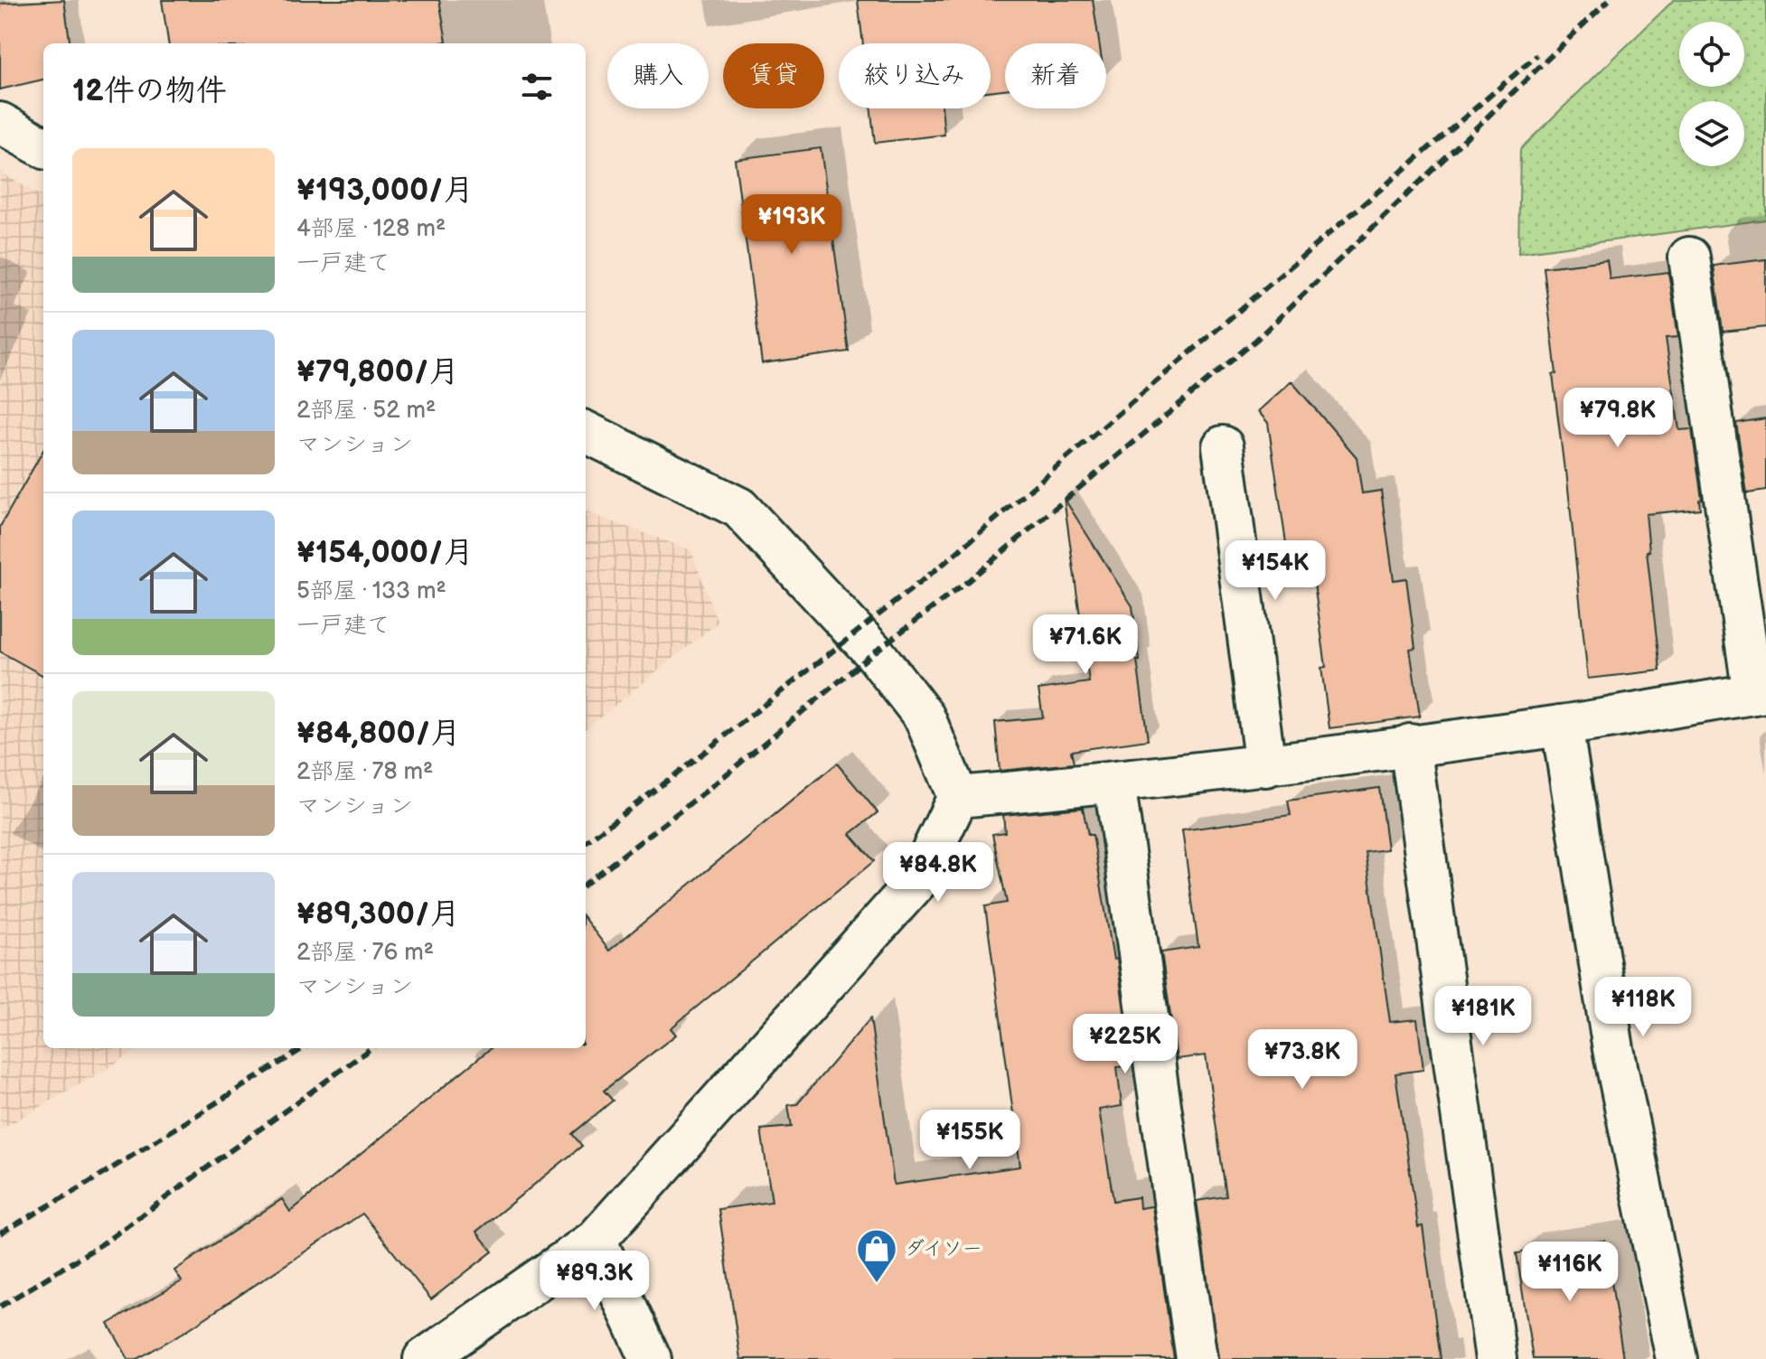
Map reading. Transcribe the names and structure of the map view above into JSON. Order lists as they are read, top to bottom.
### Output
{
  "places": {
    "shop": ["ダイソー"]
  },
  "page": {
    "chip": [
      "購入",
      "賃貸",
      "絞り込み",
      "新着"
    ],
    "heading": "12件の物件",
    "list": [
      {
        "name": "¥193,000/月",
        "note": "4部屋 · 128 m² · 一戸建て"
      },
      {
        "name": "¥79,800/月",
        "note": "2部屋 · 52 m² · マンション"
      },
      {
        "name": "¥154,000/月",
        "note": "5部屋 · 133 m² · 一戸建て"
      },
      {
        "name": "¥84,800/月",
        "note": "2部屋 · 78 m² · マンション"
      },
      {
        "name": "¥89,300/月",
        "note": "2部屋 · 76 m² · マンション"
      }
    ],
    "price": [
      "¥193K",
      "¥79.8K",
      "¥154K",
      "¥71.6K",
      "¥84.8K",
      "¥118K",
      "¥181K",
      "¥225K",
      "¥73.8K",
      "¥155K",
      "¥116K",
      "¥89.3K"
    ]
  }
}
